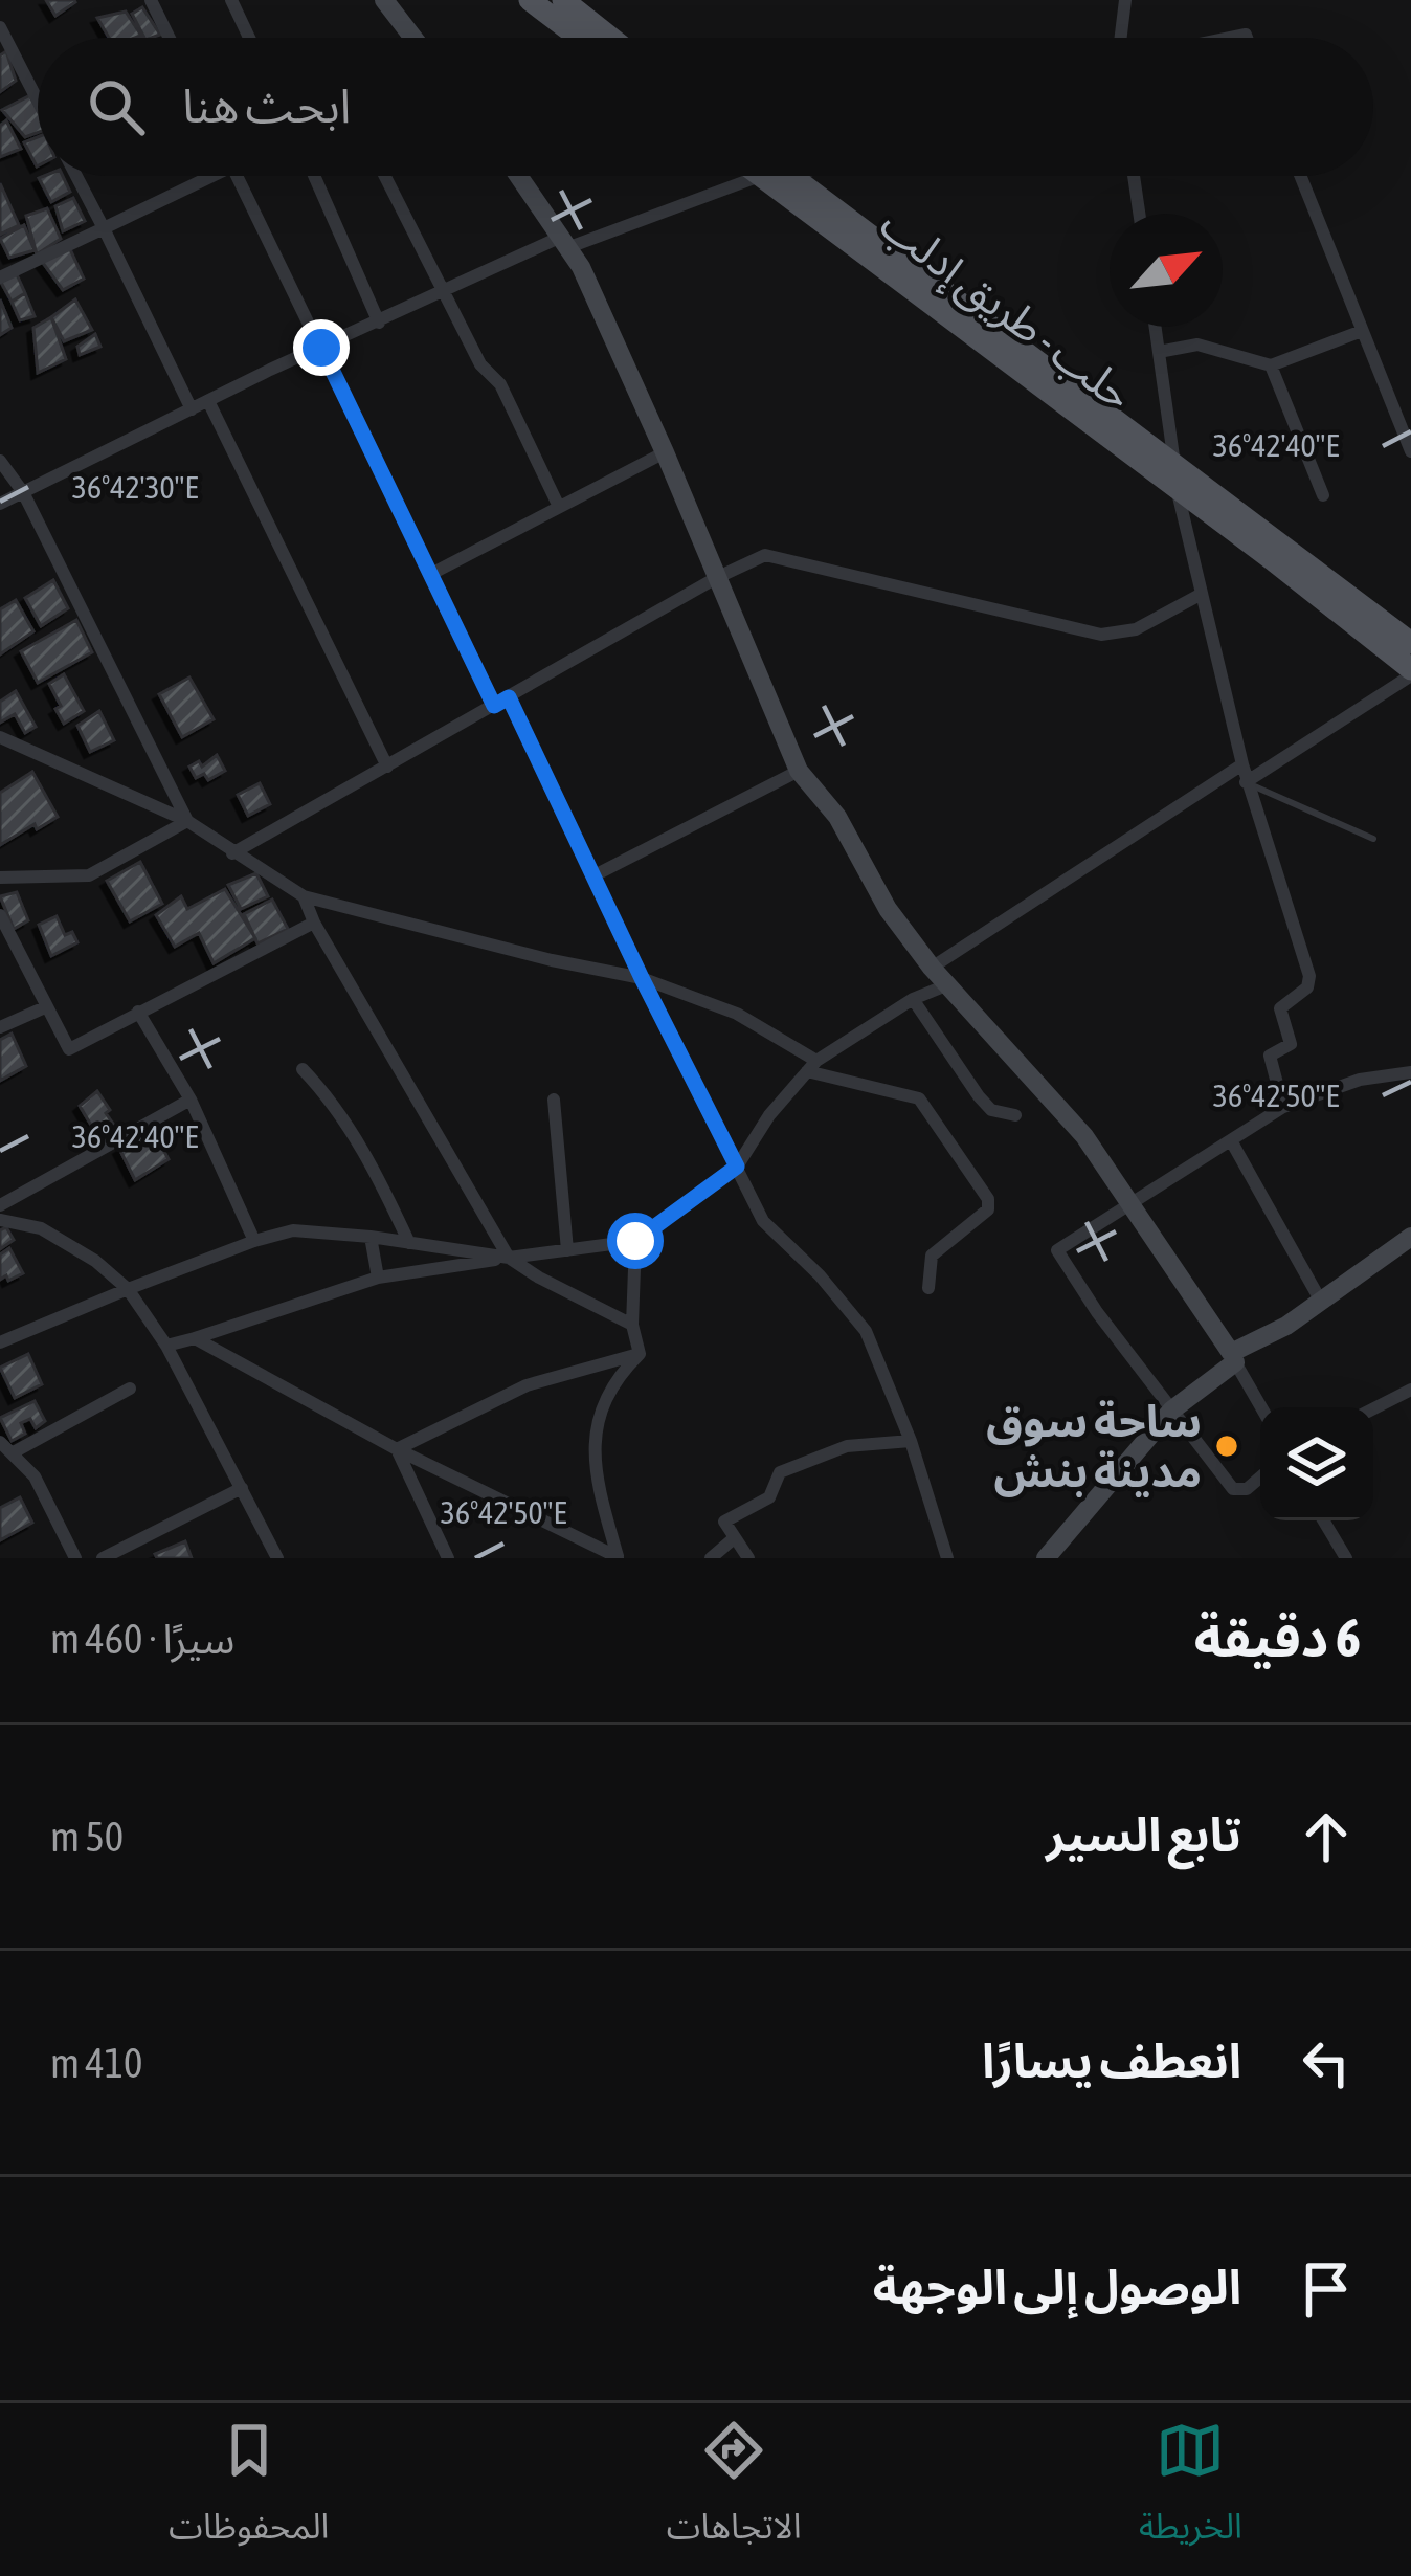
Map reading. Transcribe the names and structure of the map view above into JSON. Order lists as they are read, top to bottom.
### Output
{
  "streets": {
    "main road": ["حلب - طريق إدلب"]
  },
  "places": ["ساحة سوق مدينة بنش"],
  "north": "top right",
  "page": {
    "search": "ابحث هنا",
    "heading": ["6 دقيقة", "سيرًا · 460 m"],
    "list": [
      ["تابع السير", "50 m"],
      ["انعطف يسارًا", "410 m"],
      "الوصول إلى الوجهة"
    ],
    "nav": ["الخريطة", "الاتجاهات", "المحفوظات"]
  },
  "coordinates": ["36°42'40\"E", "36°42'30\"E", "36°42'50\"E"]
}
